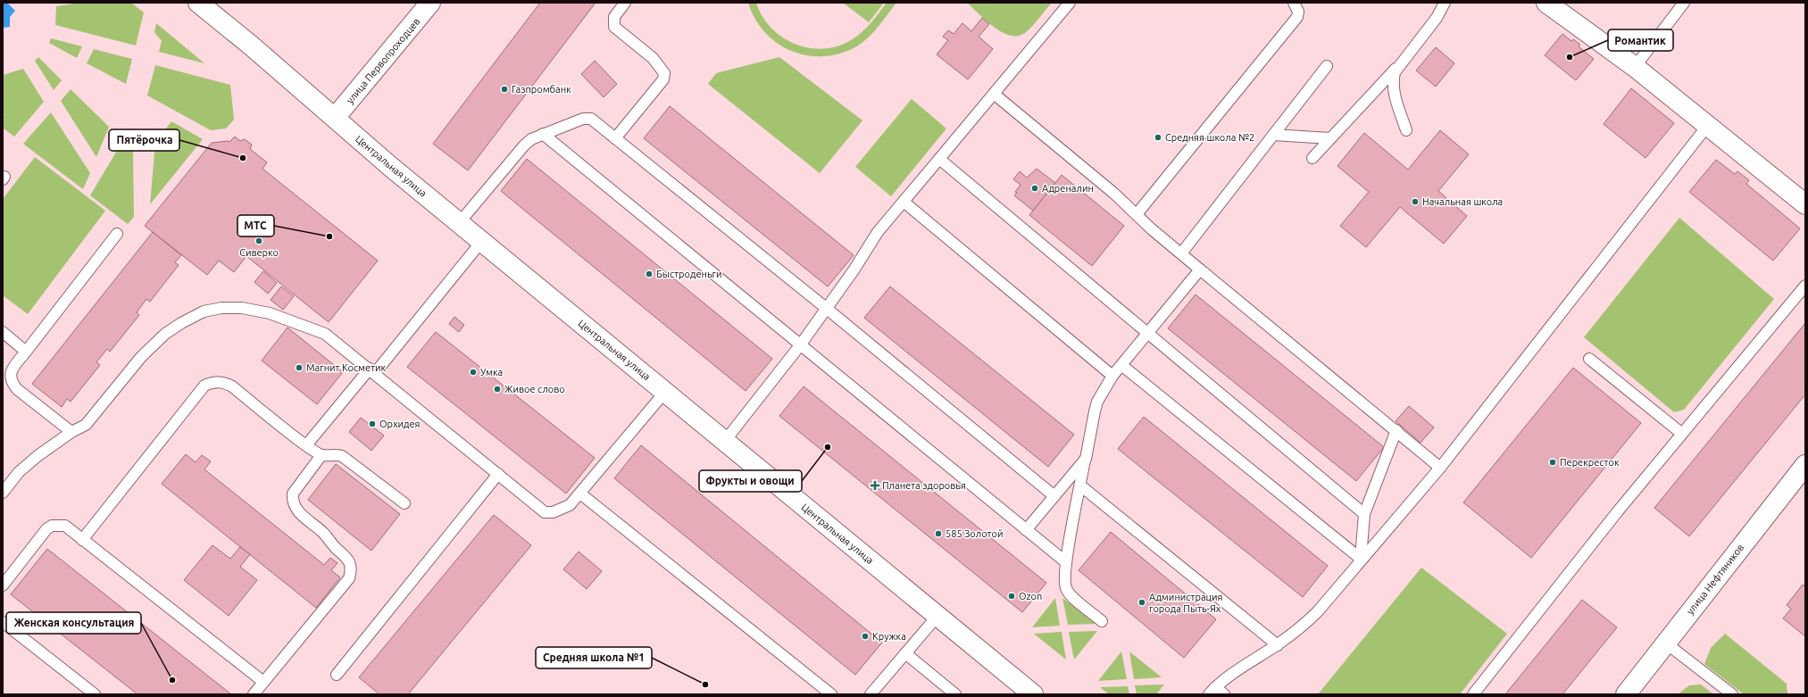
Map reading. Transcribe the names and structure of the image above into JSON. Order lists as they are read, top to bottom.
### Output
{
  "streets": {
    "main road": ["улица Первопроходцев", "Центральная улица", "улица Нефтяников"]
  },
  "crossings": [
    ["улица Первопроходцев", "Центральная улица"]
  ],
  "places": {
    "other": [
      "Романтик",
      "Газпромбанк",
      "Средняя школа №2",
      "Пятёрочка",
      "Адреналин",
      "Начальная школа",
      "МТС",
      "Сиверко",
      "Быстроденьги",
      "Магнит Косметик",
      "Умка",
      "Живое слово",
      "Орхидея",
      "Фрукты и овощи",
      "Перекресток",
      "585 Золотой",
      "Ozon",
      "Администрация города Пыть-Ях",
      "Кружка",
      "Женская консультация",
      "Средняя школа №1"
    ],
    "health": ["Планета здоровья"]
  }
}
